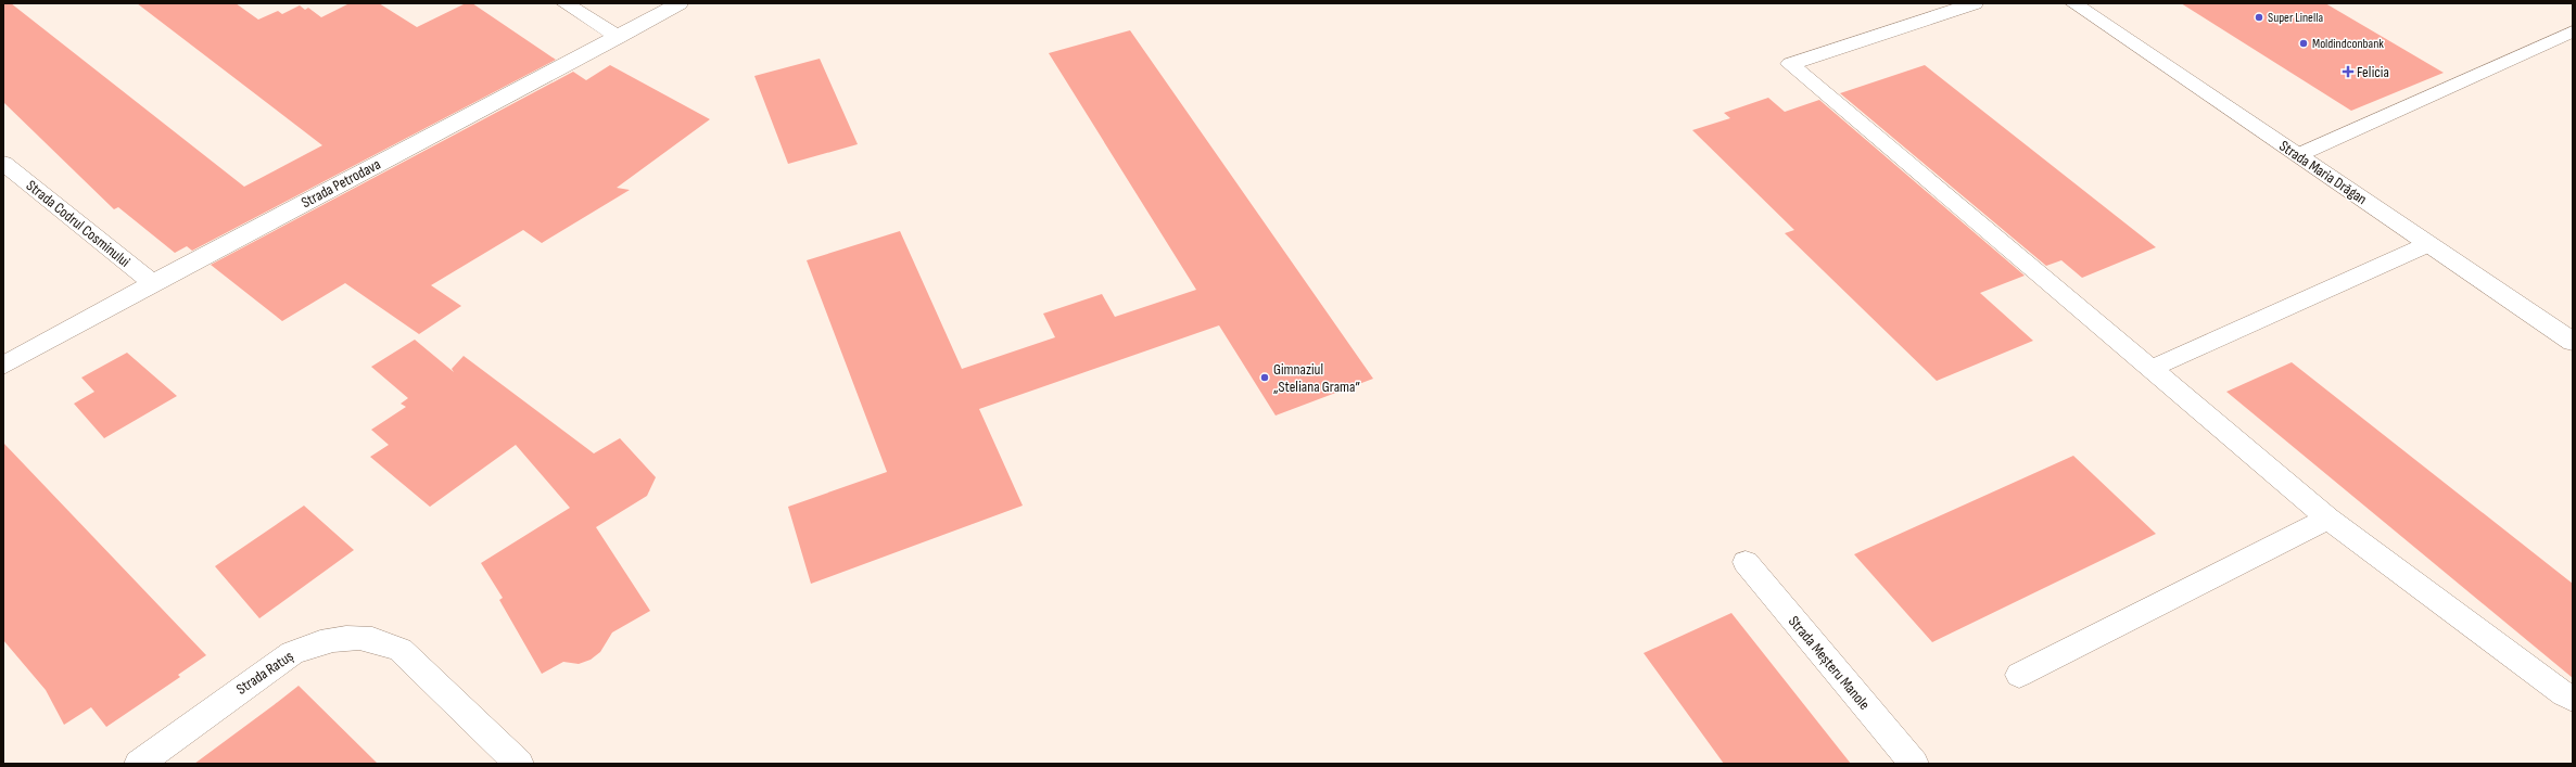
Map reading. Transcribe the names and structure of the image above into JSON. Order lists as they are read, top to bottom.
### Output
{
  "streets": {
    "street": [
      "Strada Maria Drăgan",
      "Strada Petrodava",
      "Strada Codrul Cosminului",
      "Strada Meșteru Manole",
      "Strada Ratuș"
    ]
  },
  "crossings": [
    ["Strada Petrodava", "Strada Codrul Cosminului"]
  ],
  "places": {
    "other": ["Super Linella", "Moldindconbank", "Gimnaziul „Steliana Grama”"],
    "health": ["Felicia"]
  }
}
